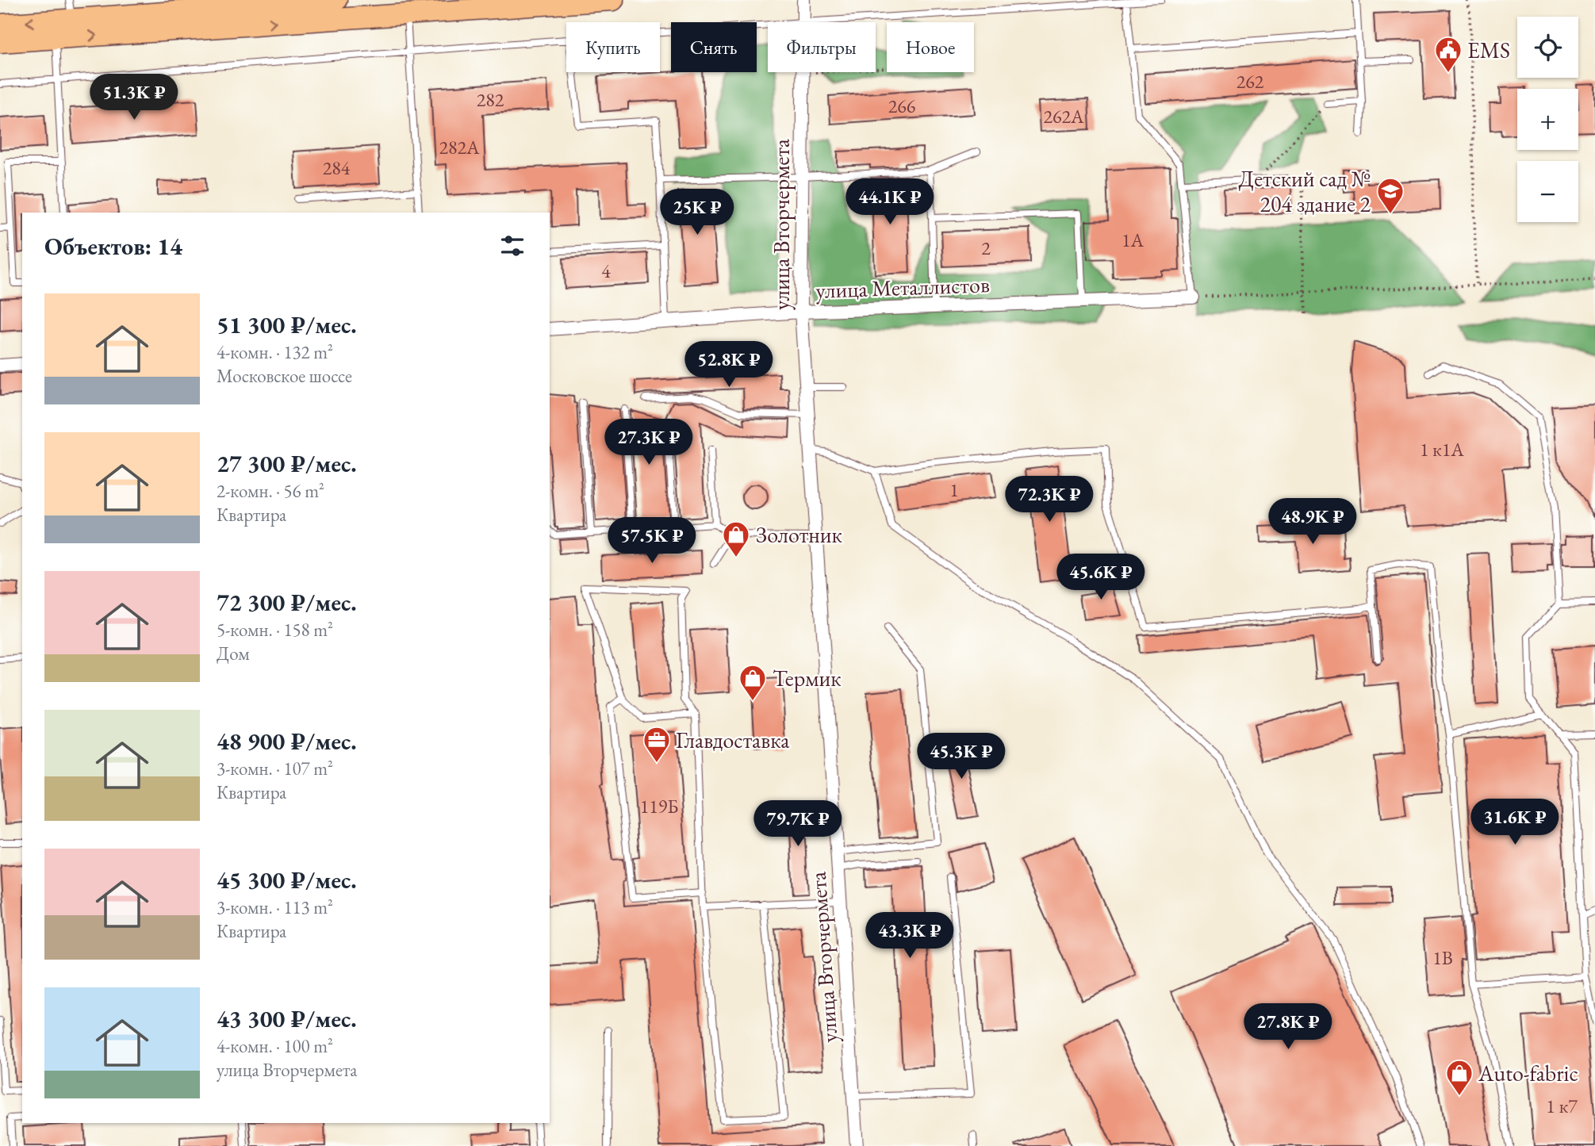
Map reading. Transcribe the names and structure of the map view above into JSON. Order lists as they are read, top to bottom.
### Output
{
  "streets": {
    "street": ["улица Вторчермета", "улица Металлистов"]
  },
  "crossings": [
    ["улица Вторчермета", "улица Металлистов"]
  ],
  "places": {
    "public building": ["EMS"],
    "school or university": ["Детский сад № 204 здание 2"],
    "shop": ["Золотник", "Термик", "Auto-fabric"],
    "office": ["Главдоставка"]
  },
  "house_numbers": [
    "262",
    "282",
    "266",
    "262А",
    "282А",
    "284",
    "1А",
    "2",
    "4",
    "1 к1А",
    "1",
    "119Б",
    "1В",
    "1 к7"
  ],
  "page": {
    "map_buttons": ["+", "−"],
    "chip": [
      "Купить",
      "Снять",
      "Фильтры",
      "Новое"
    ],
    "price": [
      "51.3K ₽",
      "44.1K ₽",
      "25K ₽",
      "52.8K ₽",
      "27.3K ₽",
      "72.3K ₽",
      "48.9K ₽",
      "57.5K ₽",
      "45.6K ₽",
      "45.3K ₽",
      "31.6K ₽",
      "79.7K ₽",
      "43.3K ₽",
      "27.8K ₽"
    ],
    "heading": "Объектов: 14",
    "list": [
      {
        "name": "51 300 ₽/мес.",
        "note": "4-комн. · 132 m² · Московское шоссе"
      },
      {
        "name": "27 300 ₽/мес.",
        "note": "2-комн. · 56 m² · Квартира"
      },
      {
        "name": "72 300 ₽/мес.",
        "note": "5-комн. · 158 m² · Дом"
      },
      {
        "name": "48 900 ₽/мес.",
        "note": "3-комн. · 107 m² · Квартира"
      },
      {
        "name": "45 300 ₽/мес.",
        "note": "3-комн. · 113 m² · Квартира"
      },
      {
        "name": "43 300 ₽/мес.",
        "note": "4-комн. · 100 m² · улица Вторчермета"
      }
    ]
  }
}
